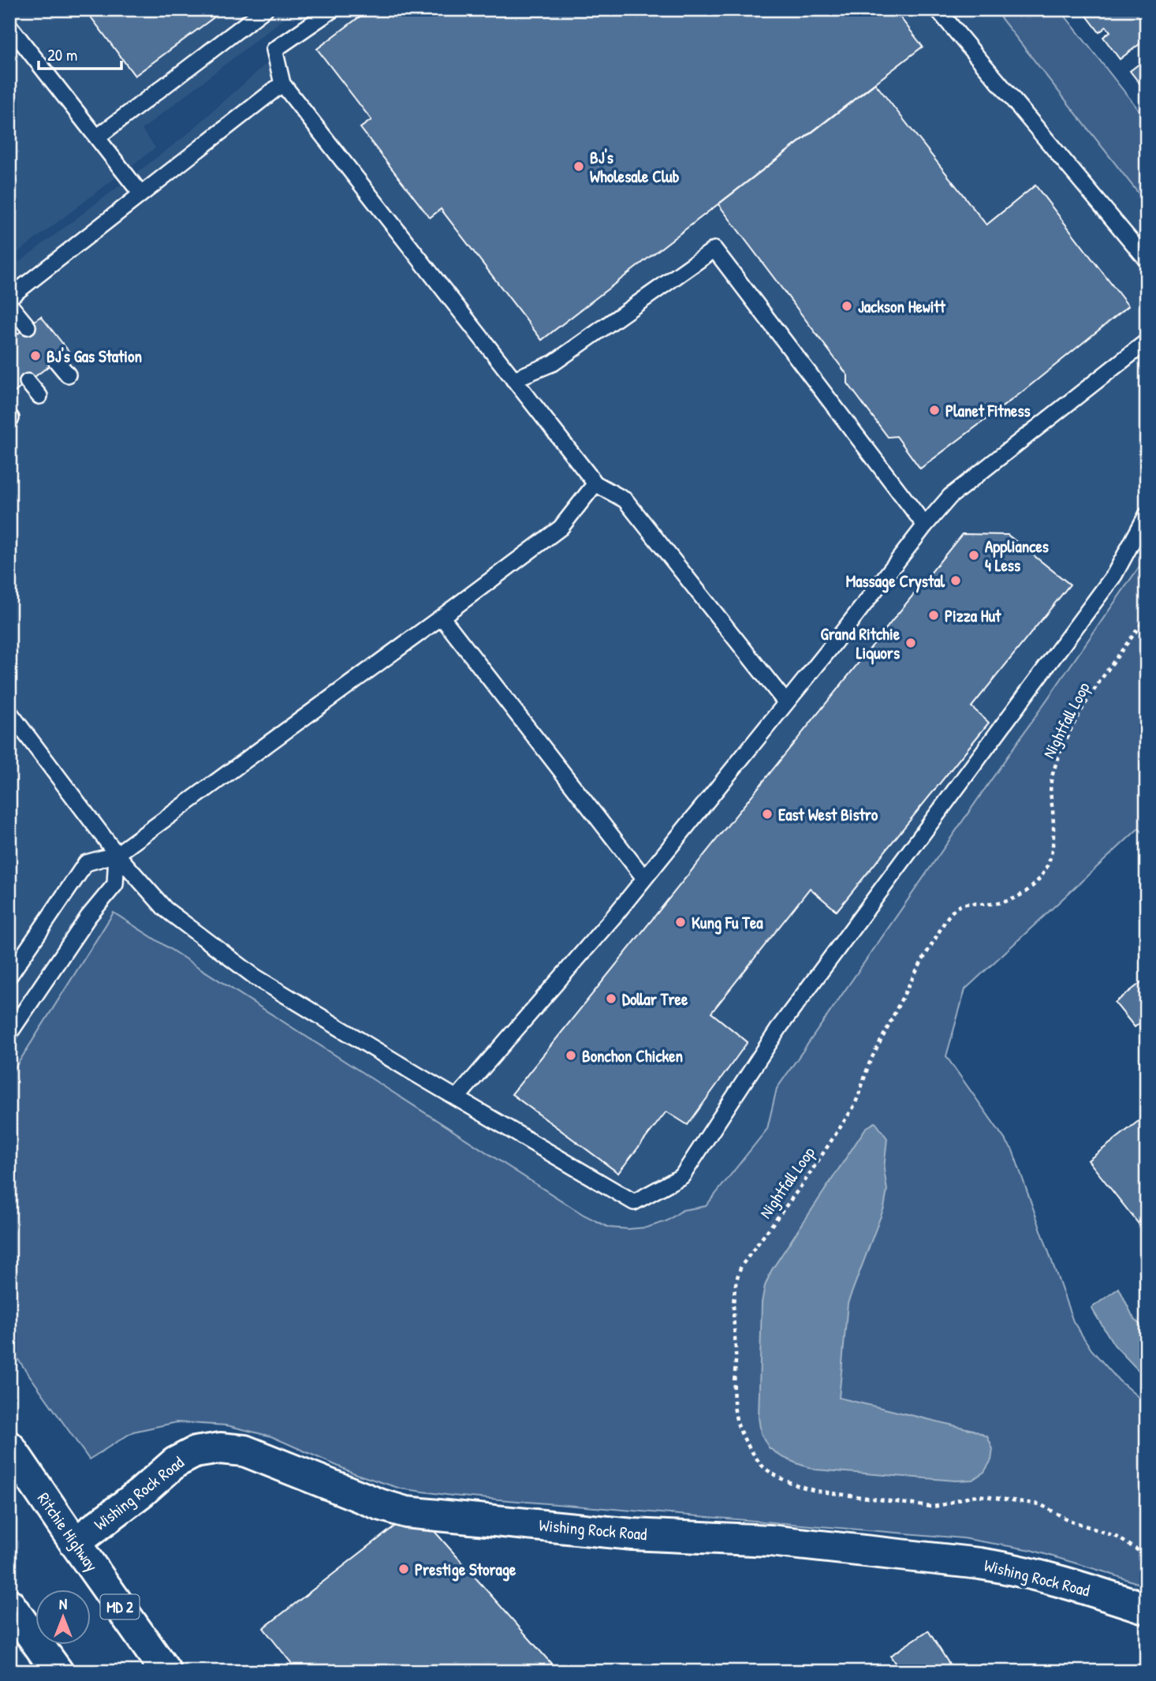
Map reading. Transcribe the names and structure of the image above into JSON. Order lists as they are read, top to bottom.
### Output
{
  "streets": {
    "street": ["Wishing Rock Road", "Ritchie Highway", "MD 2"],
    "path": ["Nightfall Loop"]
  },
  "crossings": [
    ["Wishing Rock Road", "Ritchie Highway"]
  ],
  "places": [
    "BJ's Wholesale Club",
    "Jackson Hewitt",
    "BJ's Gas Station",
    "Planet Fitness",
    "Appliances 4 Less",
    "Massage Crystal",
    "Pizza Hut",
    "Grand Ritchie Liquors",
    "East West Bistro",
    "Kung Fu Tea",
    "Dollar Tree",
    "Bonchon Chicken",
    "Prestige Storage"
  ],
  "scale_bar": "20 m",
  "north": "top"
}
